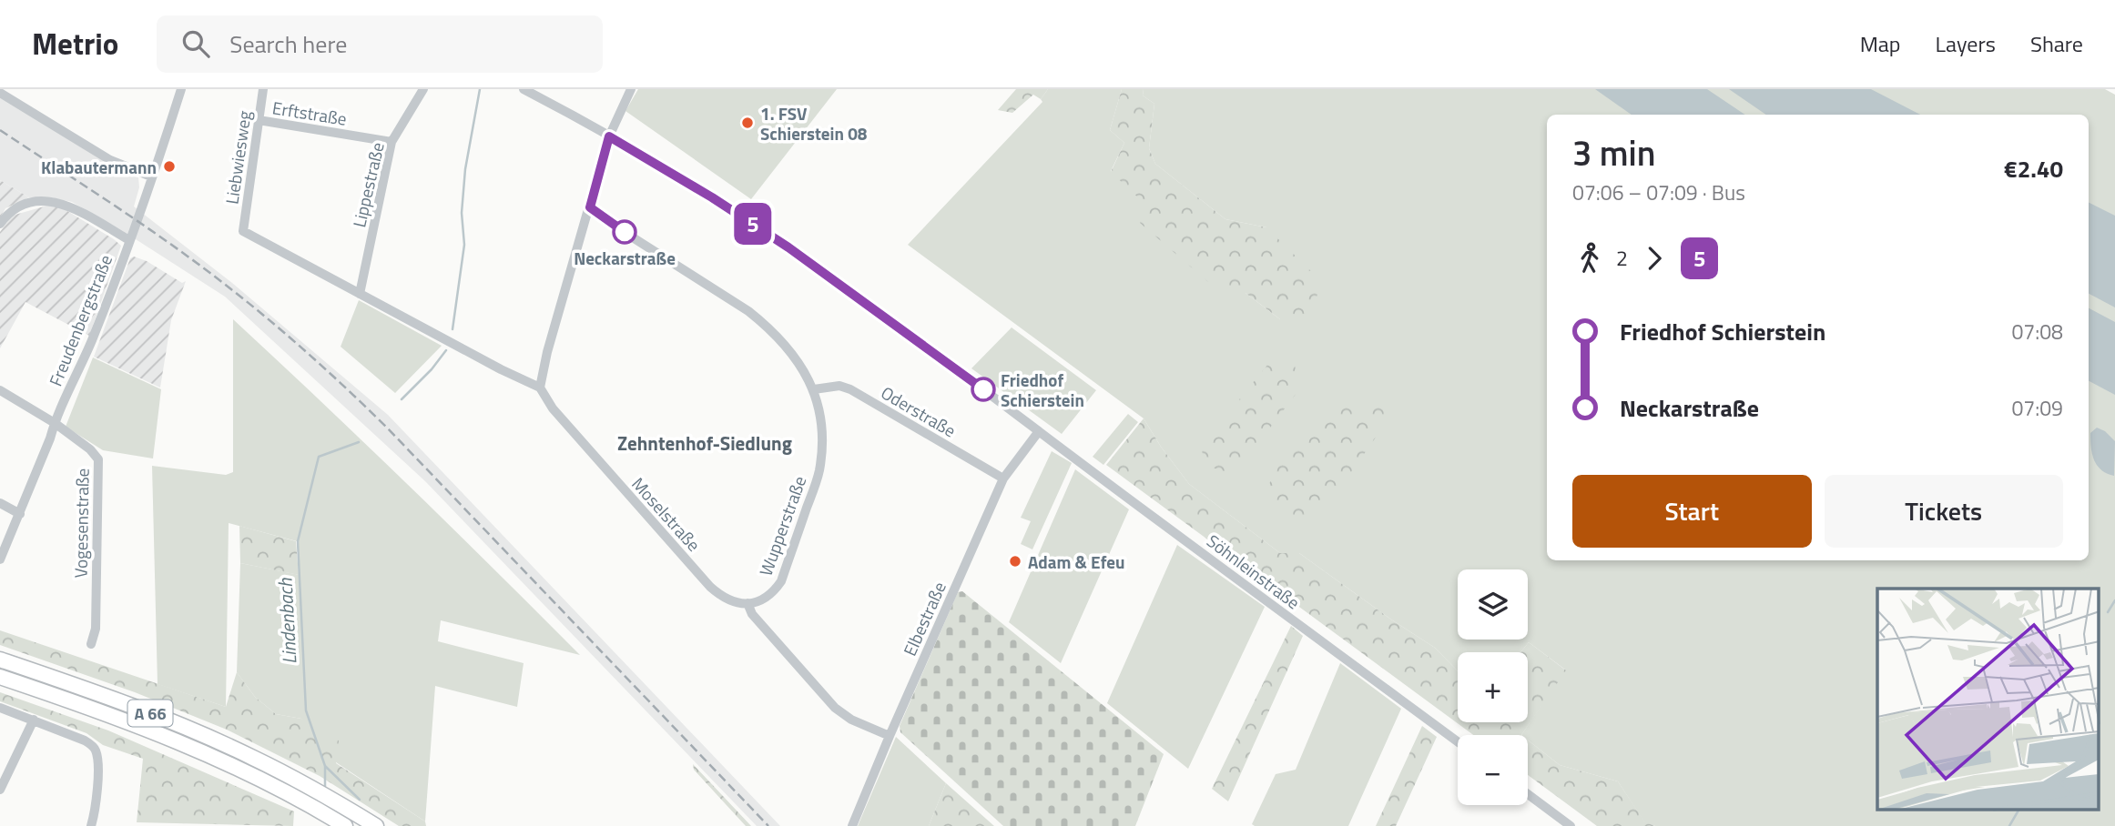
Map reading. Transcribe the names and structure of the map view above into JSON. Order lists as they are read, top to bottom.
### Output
{
  "streets": {
    "highway": ["A 66"],
    "street": [
      "Erftstraße",
      "Liebwiesweg",
      "Lippestraße",
      "Freudenbergstraße",
      "Oderstraße",
      "Moselstraße",
      "Vogesenstraße",
      "Wupperstraße",
      "Söhnleinstraße",
      "Elbestraße"
    ]
  },
  "crossings": [
    ["Erftstraße", "Liebwiesweg"],
    ["Erftstraße", "Lippestraße"],
    ["Liebwiesweg", "Lippestraße"],
    ["Freudenbergstraße", "Vogesenstraße"],
    ["Oderstraße", "Wupperstraße"],
    ["Oderstraße", "Elbestraße"],
    ["Moselstraße", "Wupperstraße"],
    ["Söhnleinstraße", "Elbestraße"]
  ],
  "districts": ["Zehntenhof-Siedlung"],
  "water": ["Lindenbach"],
  "places": [
    "1. FSV Schierstein 08",
    "Klabautermann",
    "Neckarstraße",
    "Friedhof Schierstein",
    "Adam & Efeu"
  ],
  "lines": ["bus line 5"],
  "page": {
    "header": "Metrio",
    "search": "Search here",
    "nav": ["Map", "Layers", "Share"],
    "on_map": "5",
    "heading": ["3 min", "07:06 – 07:09 · Bus", "€2.40"],
    "legs": ["2", "5"],
    "list": [
      {
        "name": "Friedhof Schierstein",
        "value": "07:08"
      },
      {
        "name": "Neckarstraße",
        "value": "07:09"
      }
    ],
    "buttons": ["Start", "Tickets"],
    "map_buttons": ["+", "−"]
  }
}
